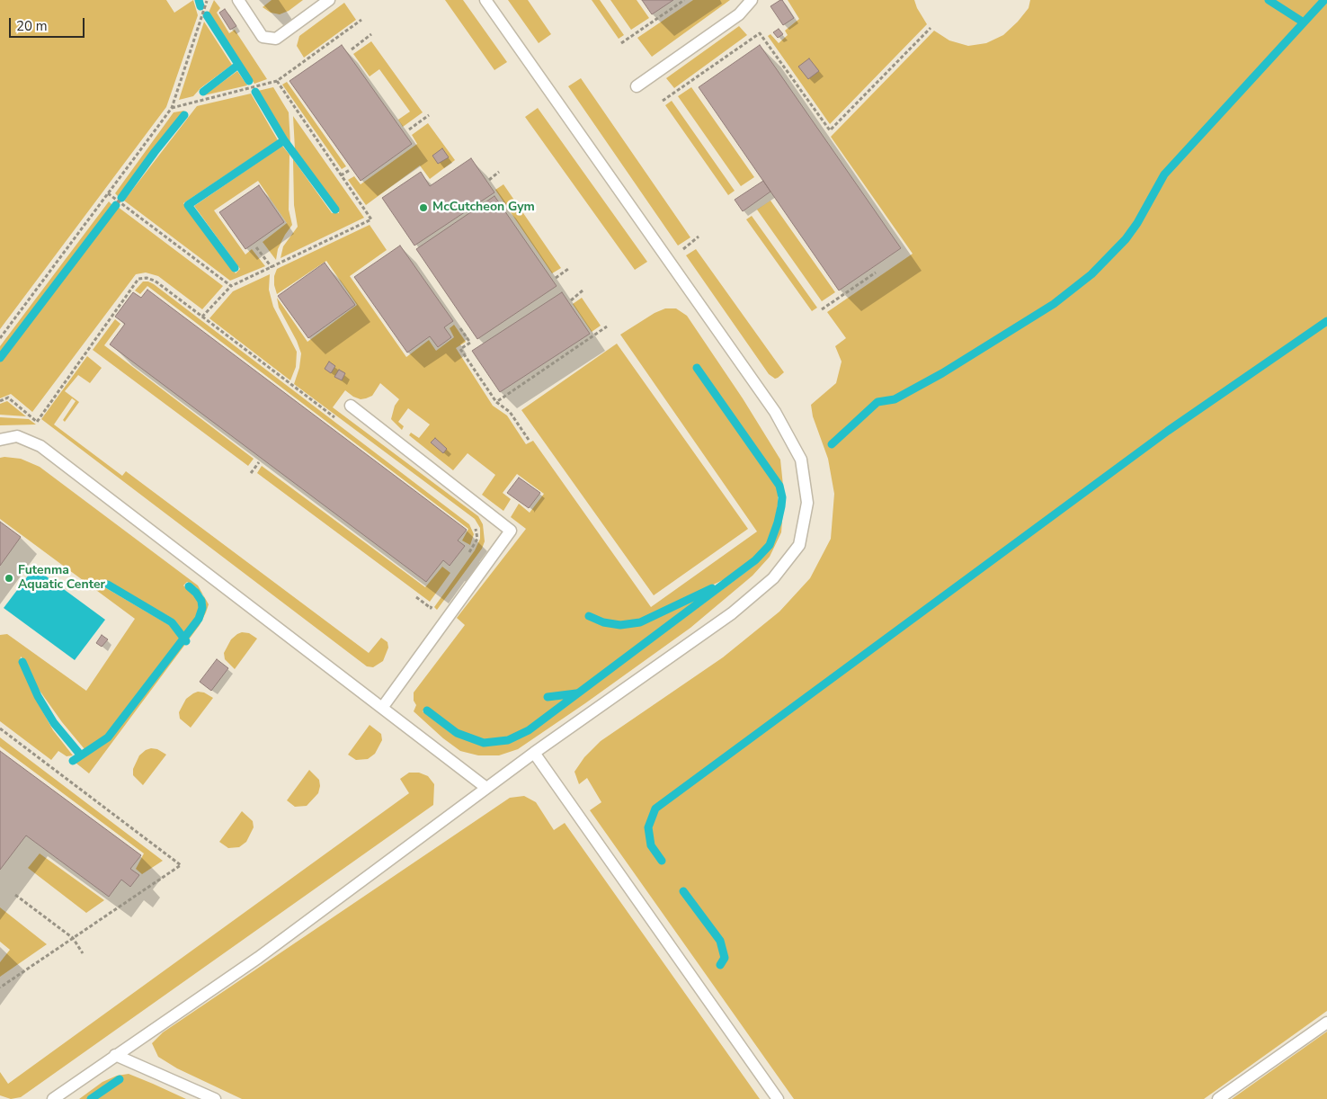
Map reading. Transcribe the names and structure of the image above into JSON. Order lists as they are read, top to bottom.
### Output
{
  "places": ["McCutcheon Gym", "Futenma Aquatic Center"],
  "scale_bar": "20 m"
}
